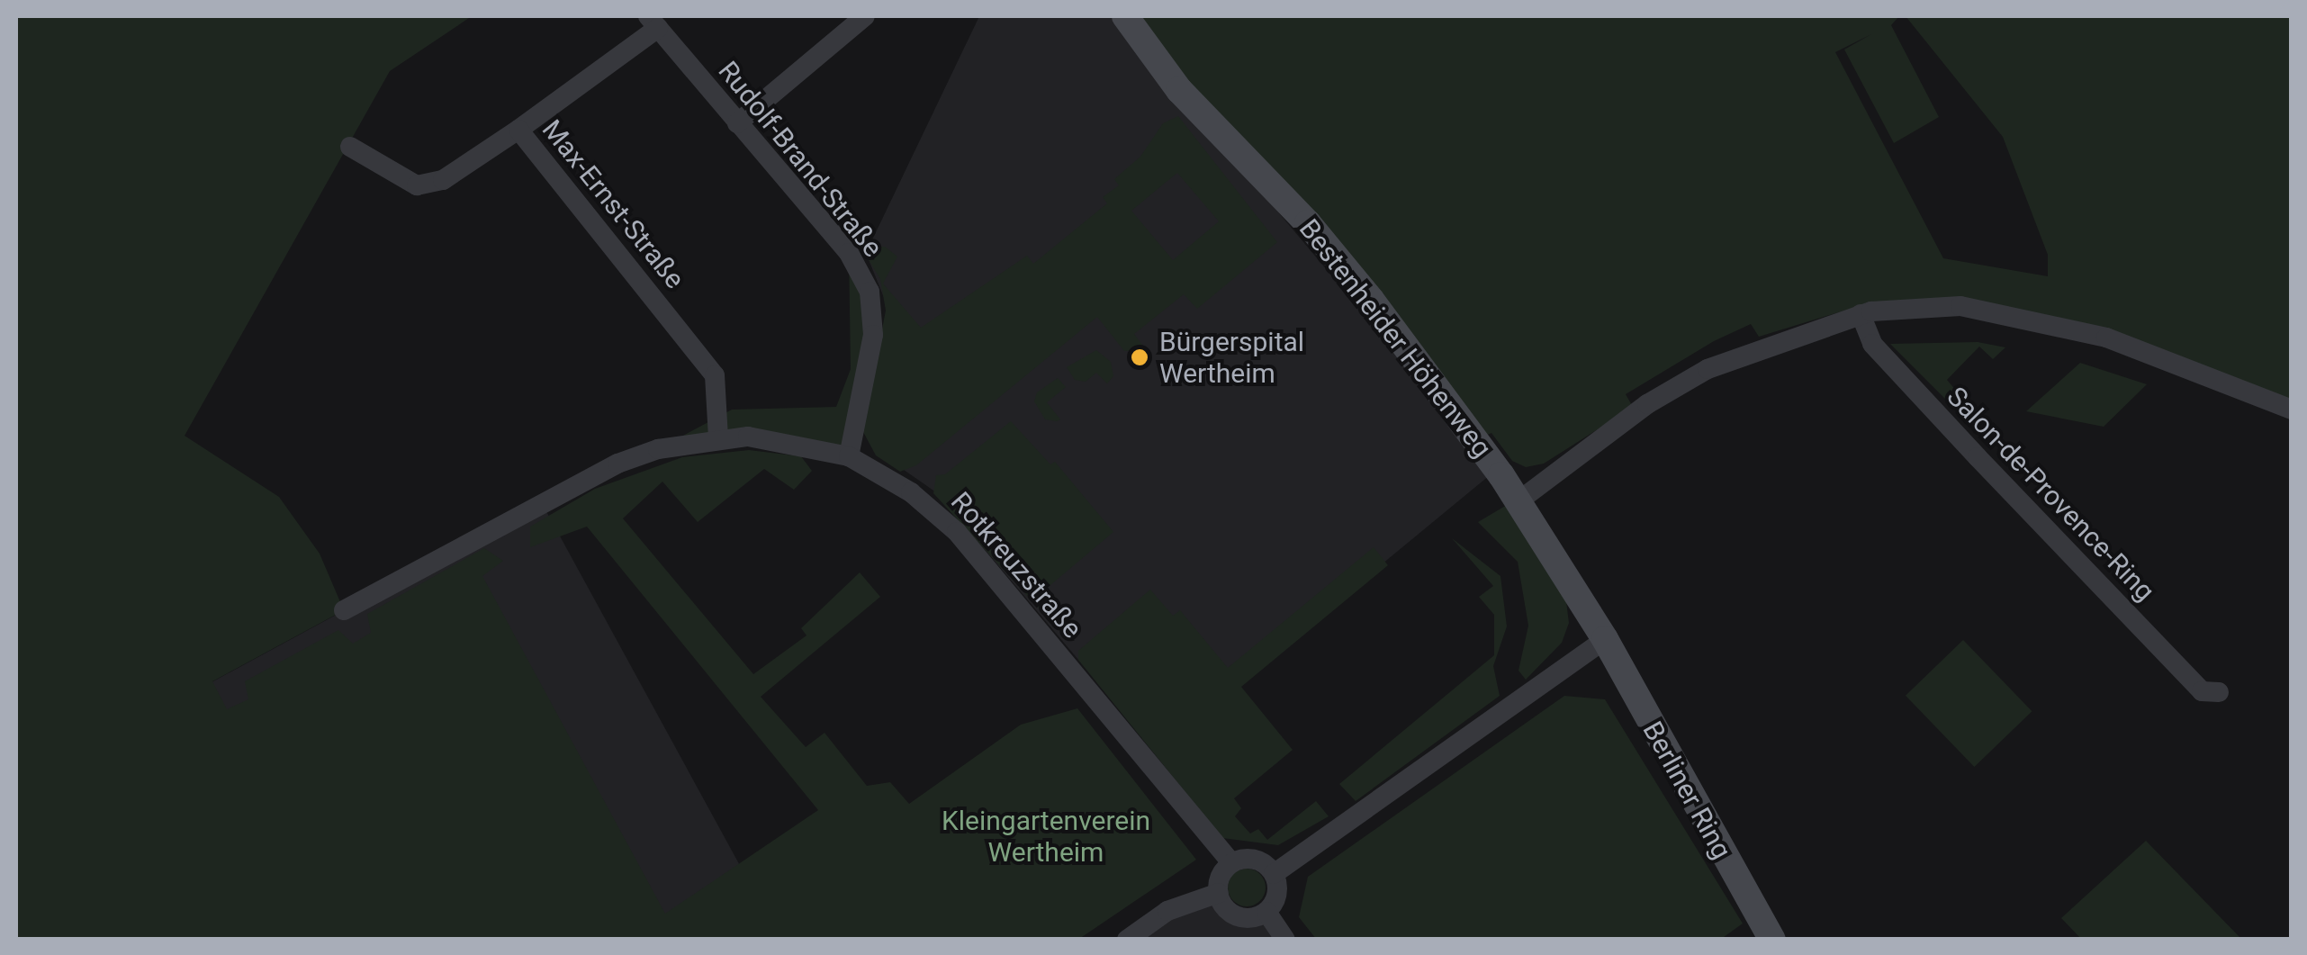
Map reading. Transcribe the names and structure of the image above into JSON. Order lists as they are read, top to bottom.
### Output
{
  "streets": {
    "street": [
      "Rudolf-Brand-Straße",
      "Max-Ernst-Straße",
      "Bestenheider Höhenweg",
      "Salon-de-Provence-Ring",
      "Rotkreuzstraße",
      "Berliner Ring"
    ]
  },
  "crossings": [
    ["Rudolf-Brand-Straße", "Rotkreuzstraße"],
    ["Max-Ernst-Straße", "Rotkreuzstraße"],
    ["Bestenheider Höhenweg", "Berliner Ring"]
  ],
  "parks": ["Kleingartenverein Wertheim"],
  "places": ["Bürgerspital Wertheim"]
}
